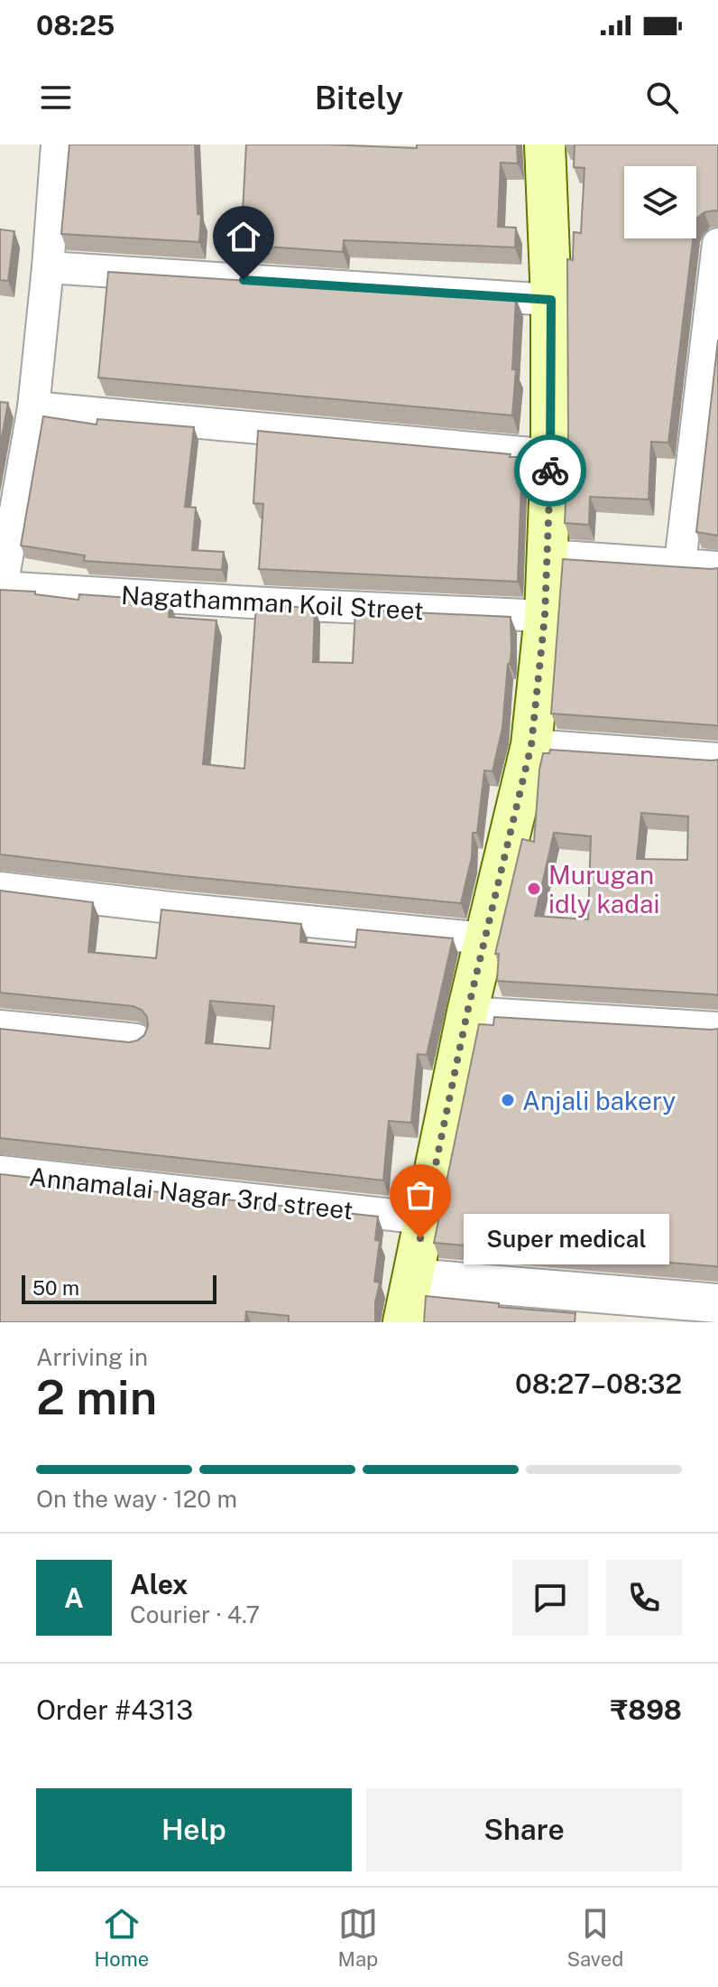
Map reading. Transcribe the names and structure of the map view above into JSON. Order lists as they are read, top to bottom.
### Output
{
  "streets": {
    "street": ["Nagathamman Koil Street", "Annamalai Nagar 3rd street"]
  },
  "places": ["Murugan idly kadai", "Anjali bakery", "Super medical"],
  "scale_bar": "50 m",
  "page": {
    "status": "08:25",
    "header": "Bitely",
    "bubble": "Super medical",
    "scale": "50 m",
    "heading": ["2 min", "Arriving in", "08:27–08:32"],
    "panel": [
      "Alex",
      "Courier · 4.7",
      "Order #4313",
      "₹898"
    ],
    "bar": "On the way · 120 m",
    "round": "A",
    "buttons": ["Help", "Share"],
    "tabs": ["Home", "Map", "Saved"]
  }
}
